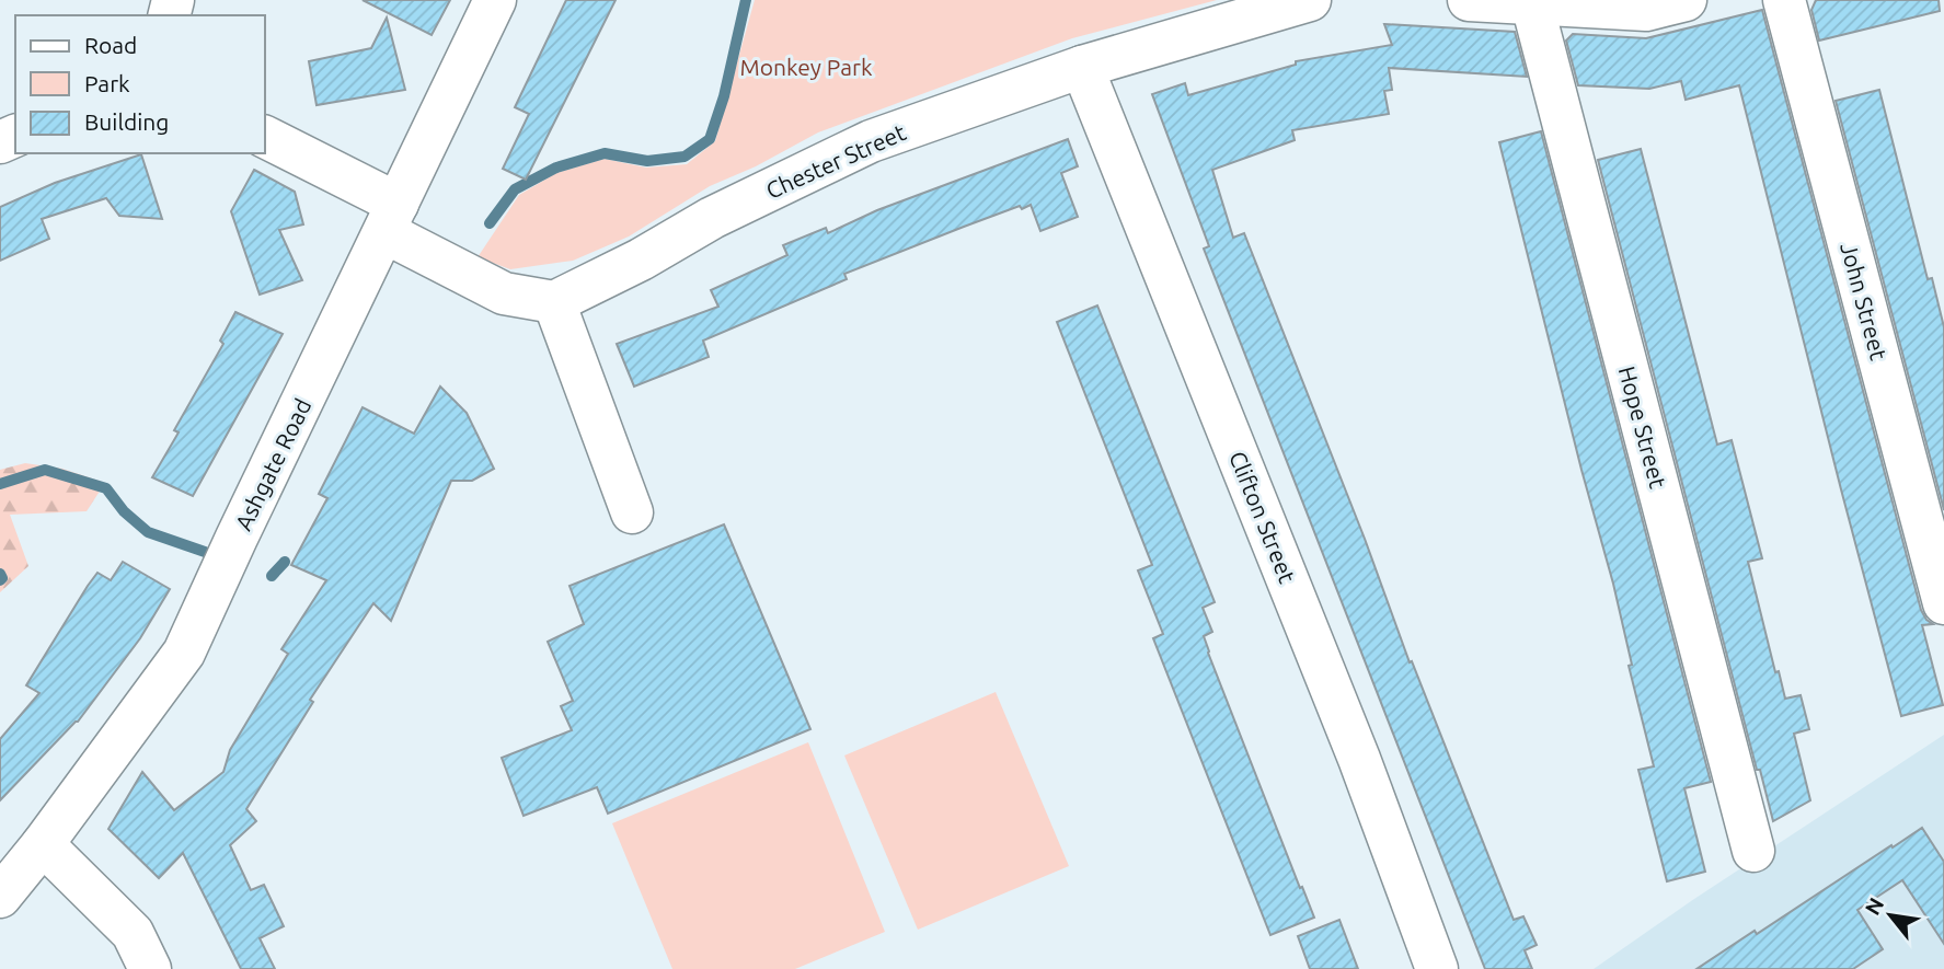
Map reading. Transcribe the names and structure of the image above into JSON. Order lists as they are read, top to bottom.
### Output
{
  "streets": {
    "street": [
      "Chester Street",
      "John Street",
      "Hope Street",
      "Ashgate Road",
      "Clifton Street"
    ]
  },
  "crossings": [
    ["Chester Street", "Clifton Street"]
  ],
  "parks": ["Monkey Park"],
  "legend": ["Road", "Park", "Building"],
  "north": "top left"
}
